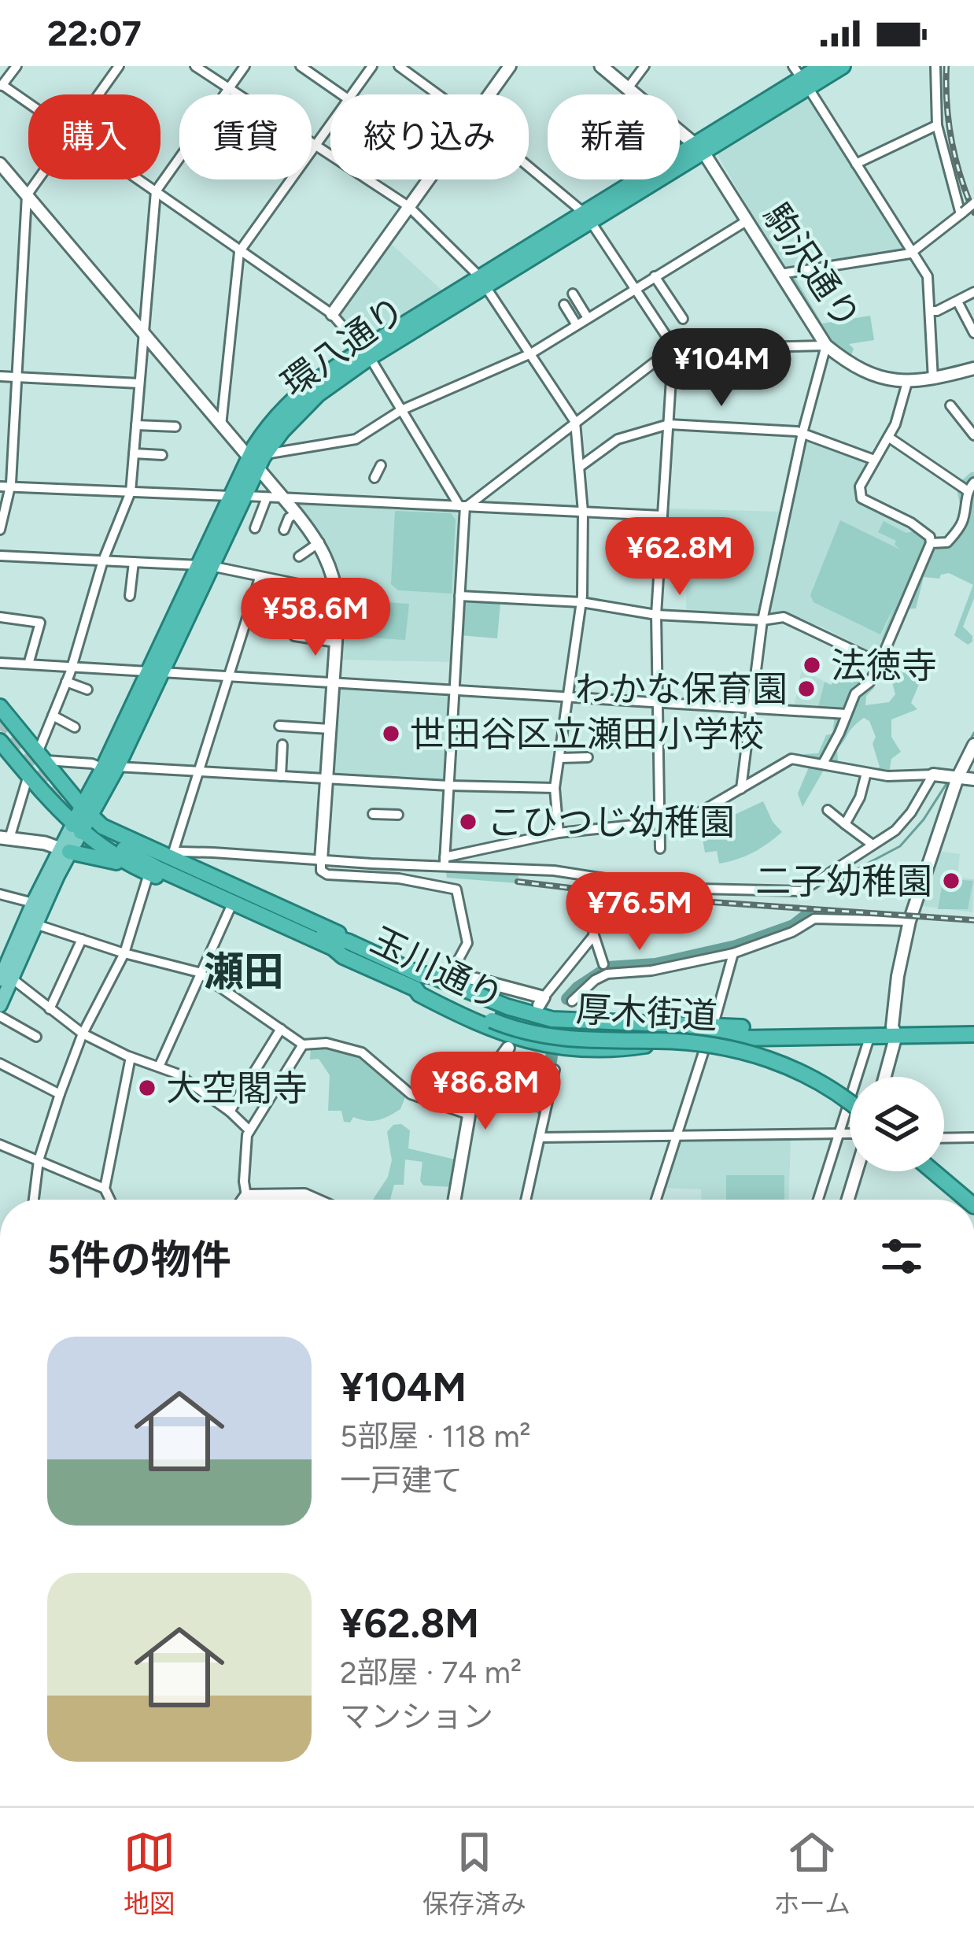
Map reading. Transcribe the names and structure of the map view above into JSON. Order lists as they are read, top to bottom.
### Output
{
  "streets": {
    "highway": ["環八通り", "玉川通り", "厚木街道"],
    "main road": ["駒沢通り"]
  },
  "crossings": [
    ["駒沢通り", "環八通り"],
    ["玉川通り", "厚木街道"]
  ],
  "districts": ["瀬田"],
  "places": [
    "法徳寺",
    "わかな保育園",
    "世田谷区立瀬田小学校",
    "こひつじ幼稚園",
    "二子幼稚園",
    "大空閣寺"
  ],
  "page": {
    "status": "22:07",
    "chip": [
      "購入",
      "賃貸",
      "絞り込み",
      "新着"
    ],
    "price": [
      "¥104M",
      "¥62.8M",
      "¥58.6M",
      "¥76.5M",
      "¥86.8M"
    ],
    "heading": "5件の物件",
    "list": [
      {
        "name": "¥104M",
        "note": "5部屋 · 118 m² · 一戸建て"
      },
      {
        "name": "¥62.8M",
        "note": "2部屋 · 74 m² · マンション"
      }
    ],
    "tabs": ["地図", "保存済み", "ホーム"]
  }
}
